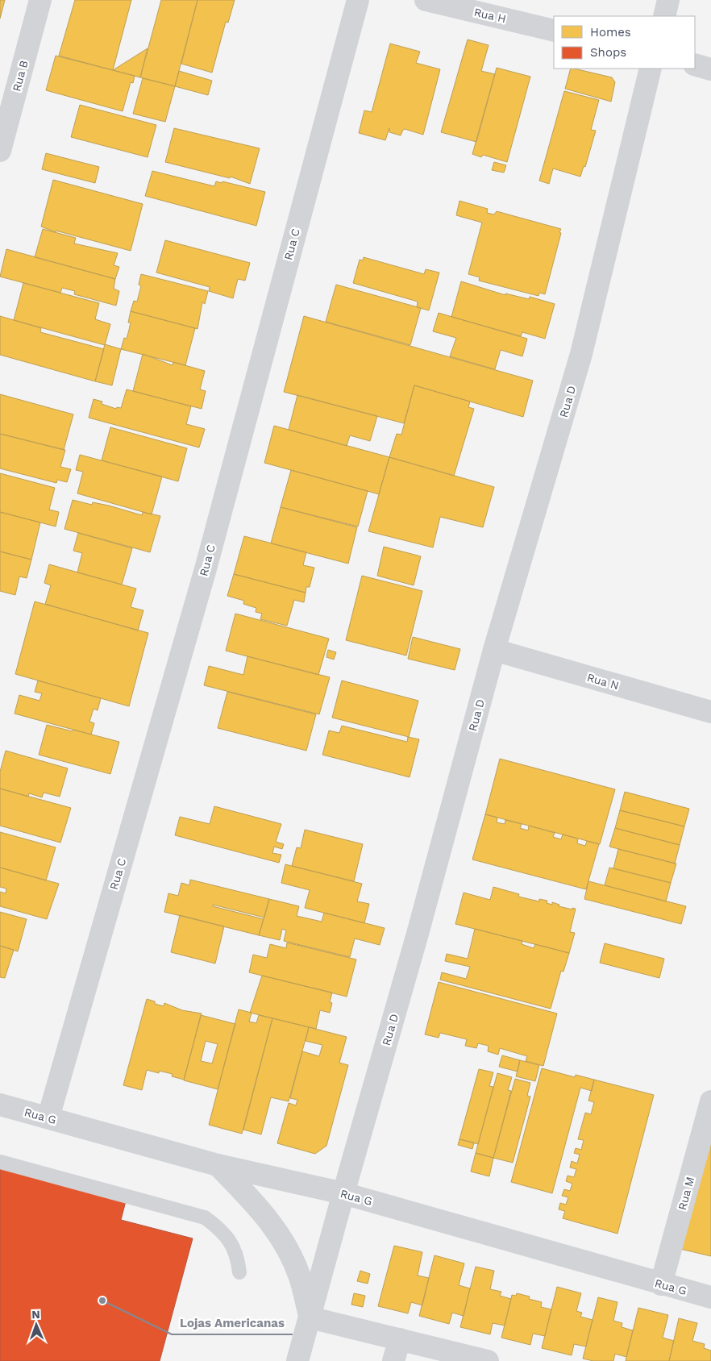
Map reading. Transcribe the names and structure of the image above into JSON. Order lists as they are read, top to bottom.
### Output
{
  "streets": {
    "street": [
      "Rua H",
      "Rua B",
      "Rua C",
      "Rua D",
      "Rua N",
      "Rua G",
      "Rua M"
    ]
  },
  "crossings": [
    ["Rua C", "Rua G"],
    ["Rua D", "Rua N"],
    ["Rua D", "Rua G"],
    ["Rua G", "Rua M"]
  ],
  "places": ["Lojas Americanas"],
  "legend": ["Homes", "Shops"],
  "north": "top"
}
